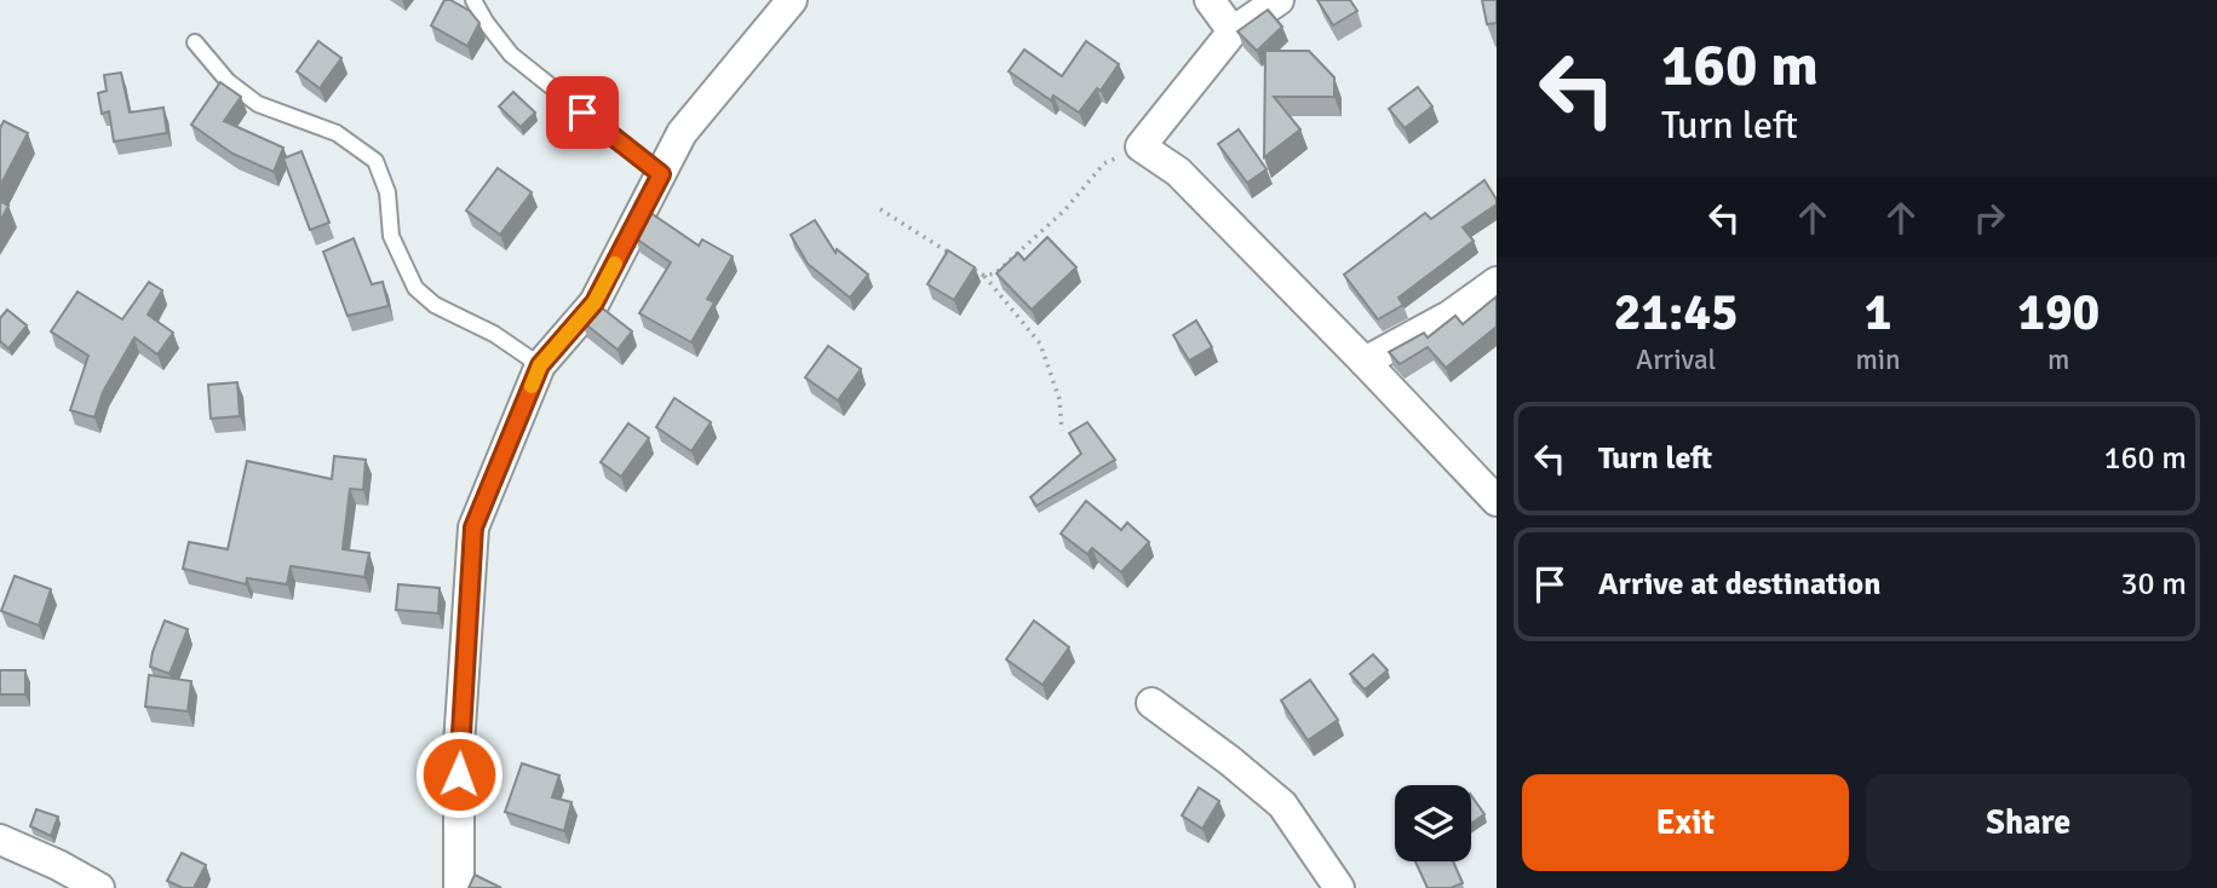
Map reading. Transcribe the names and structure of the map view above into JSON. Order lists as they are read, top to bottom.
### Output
{
  "page": {
    "turn": ["160 m", "Turn left"],
    "eta": [
      "21:45",
      "Arrival",
      "1",
      "min",
      "190",
      "m"
    ],
    "list": [
      {
        "name": "Turn left",
        "value": "160 m"
      },
      {
        "name": "Arrive at destination",
        "value": "30 m"
      }
    ],
    "buttons": ["Exit", "Share"]
  }
}
